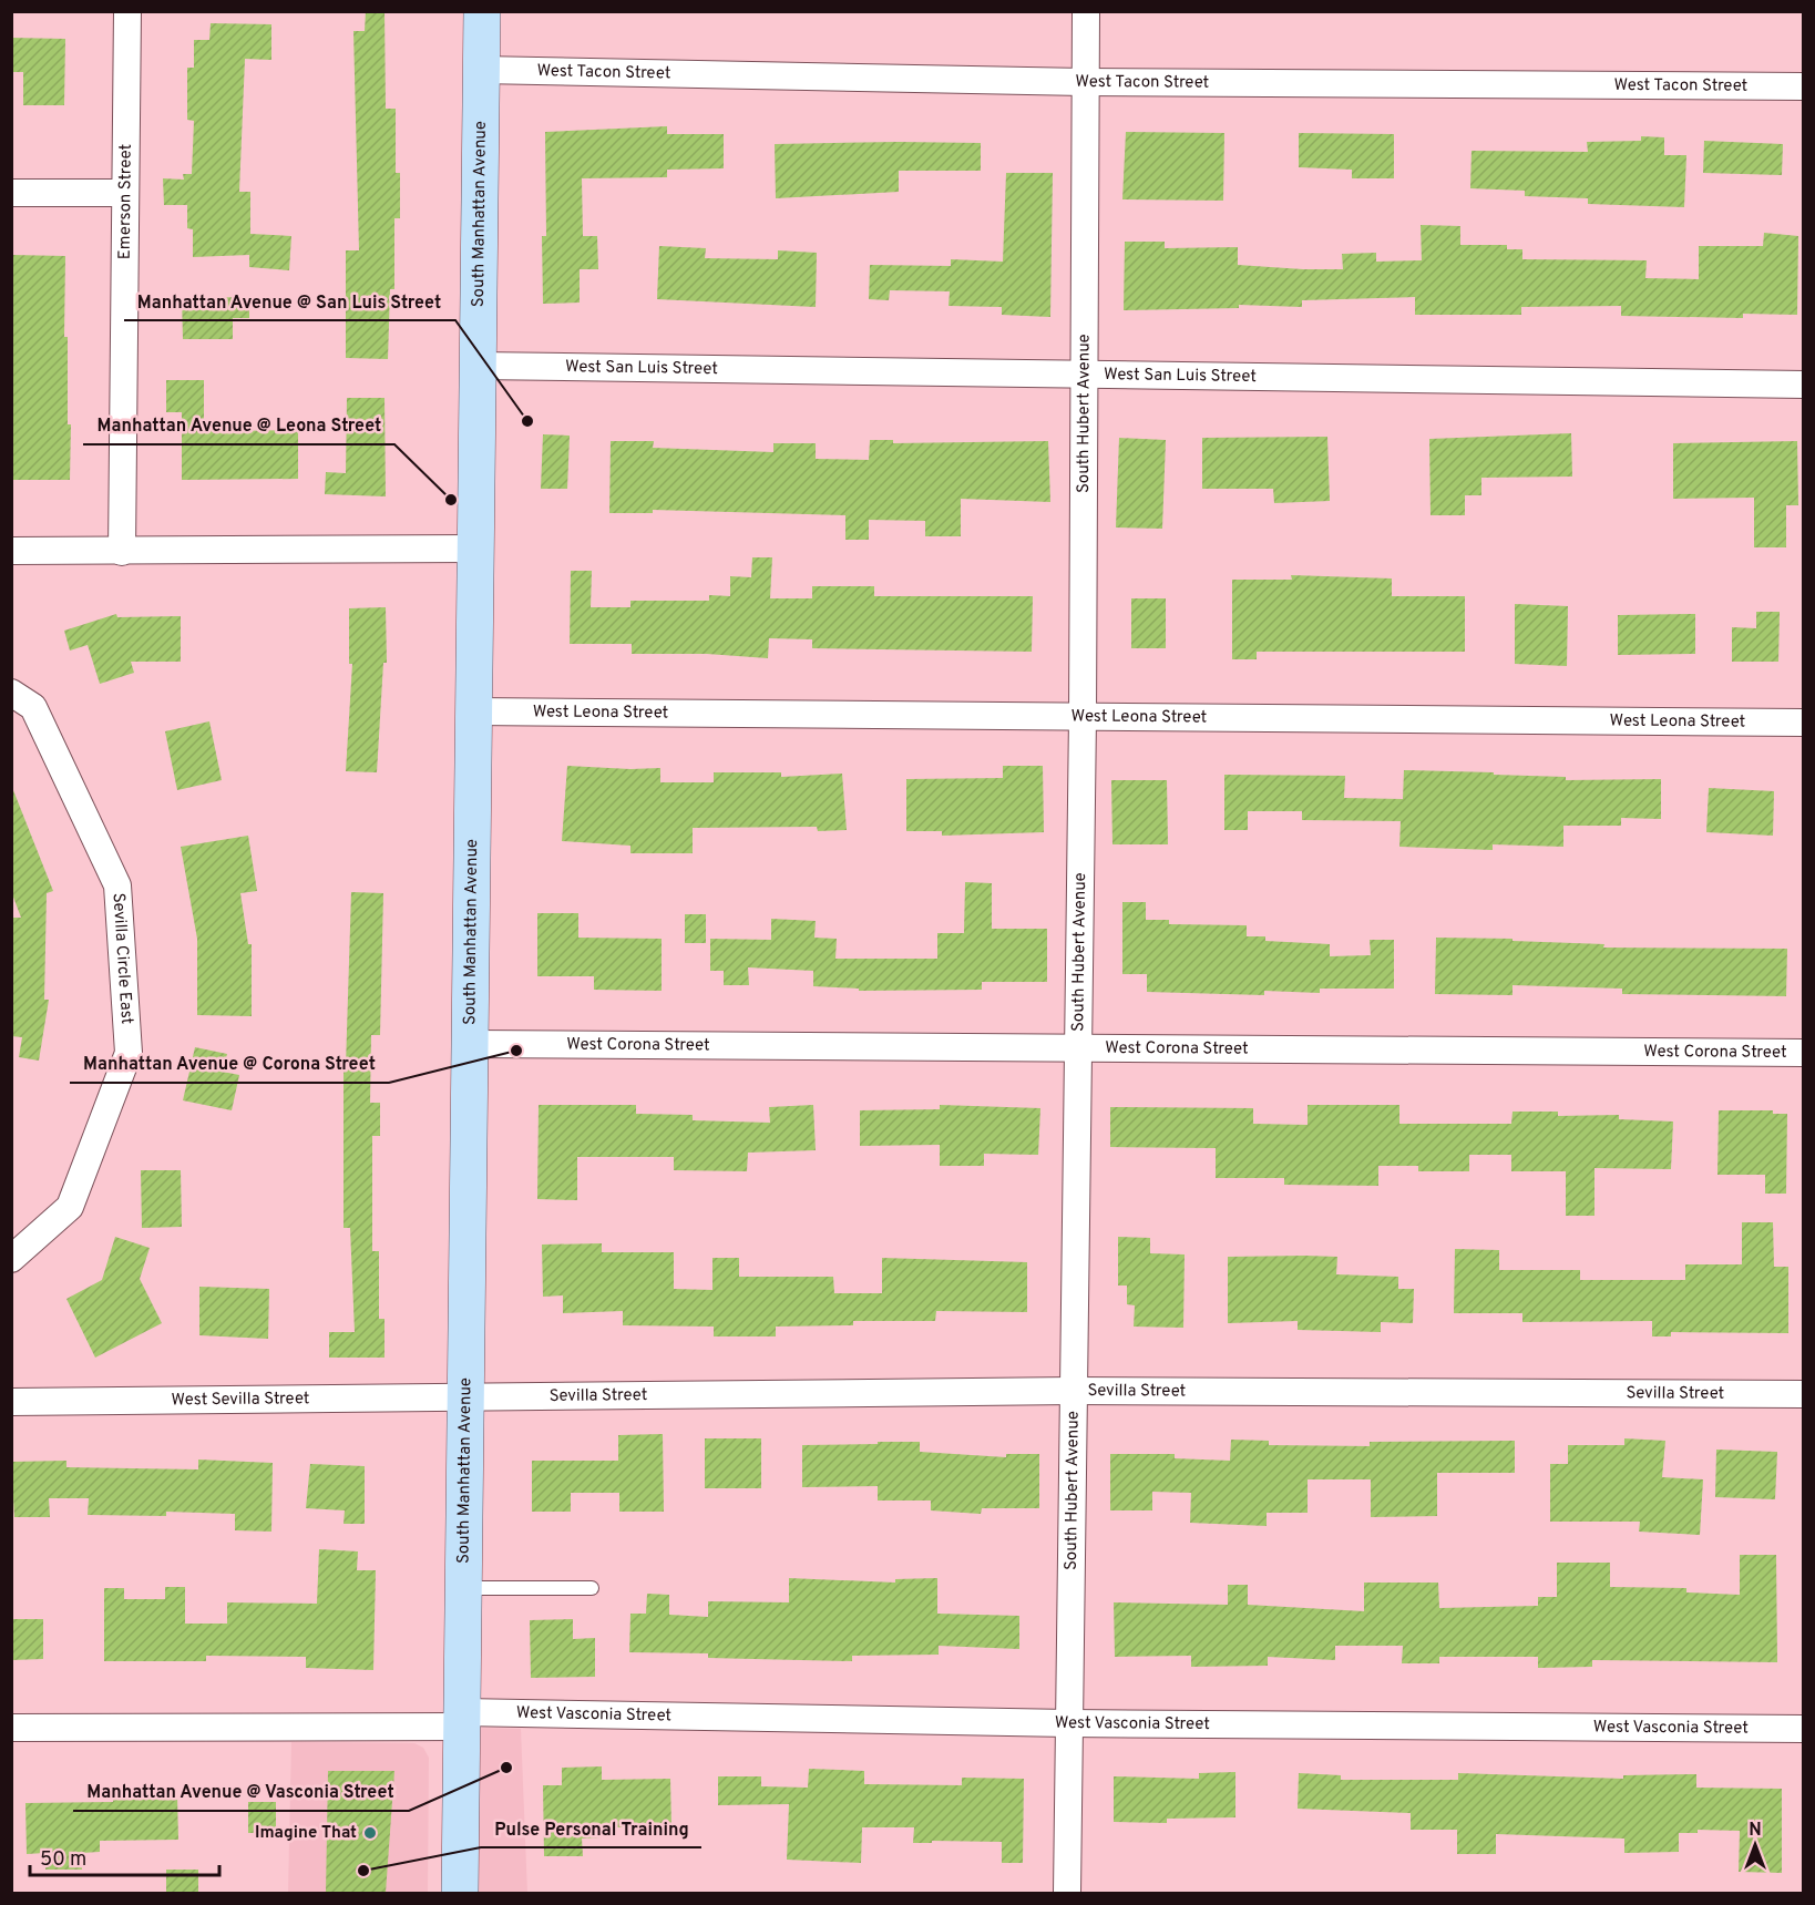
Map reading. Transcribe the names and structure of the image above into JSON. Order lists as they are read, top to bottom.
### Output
{
  "streets": {
    "main road": ["South Manhattan Avenue"],
    "street": [
      "West Tacon Street",
      "Emerson Street",
      "West San Luis Street",
      "South Hubert Avenue",
      "West Leona Street",
      "Sevilla Circle East",
      "West Corona Street",
      "Sevilla Street",
      "West Sevilla Street",
      "West Vasconia Street"
    ]
  },
  "crossings": [
    ["West Tacon Street", "South Manhattan Avenue"],
    ["West Tacon Street", "South Hubert Avenue"],
    ["South Manhattan Avenue", "West San Luis Street"],
    ["South Manhattan Avenue", "West Leona Street"],
    ["South Manhattan Avenue", "West Corona Street"],
    ["South Manhattan Avenue", "Sevilla Street"],
    ["South Manhattan Avenue", "West Sevilla Street"],
    ["South Manhattan Avenue", "West Vasconia Street"],
    ["West San Luis Street", "South Hubert Avenue"],
    ["South Hubert Avenue", "West Leona Street"],
    ["South Hubert Avenue", "West Corona Street"],
    ["South Hubert Avenue", "Sevilla Street"],
    ["South Hubert Avenue", "West Vasconia Street"],
    ["Sevilla Street", "West Sevilla Street"]
  ],
  "places": [
    "Manhattan Avenue @ San Luis Street",
    "Manhattan Avenue @ Leona Street",
    "Manhattan Avenue @ Corona Street",
    "Manhattan Avenue @ Vasconia Street",
    "Imagine That",
    "Pulse Personal Training"
  ],
  "scale_bar": "50 m",
  "north": "top"
}
